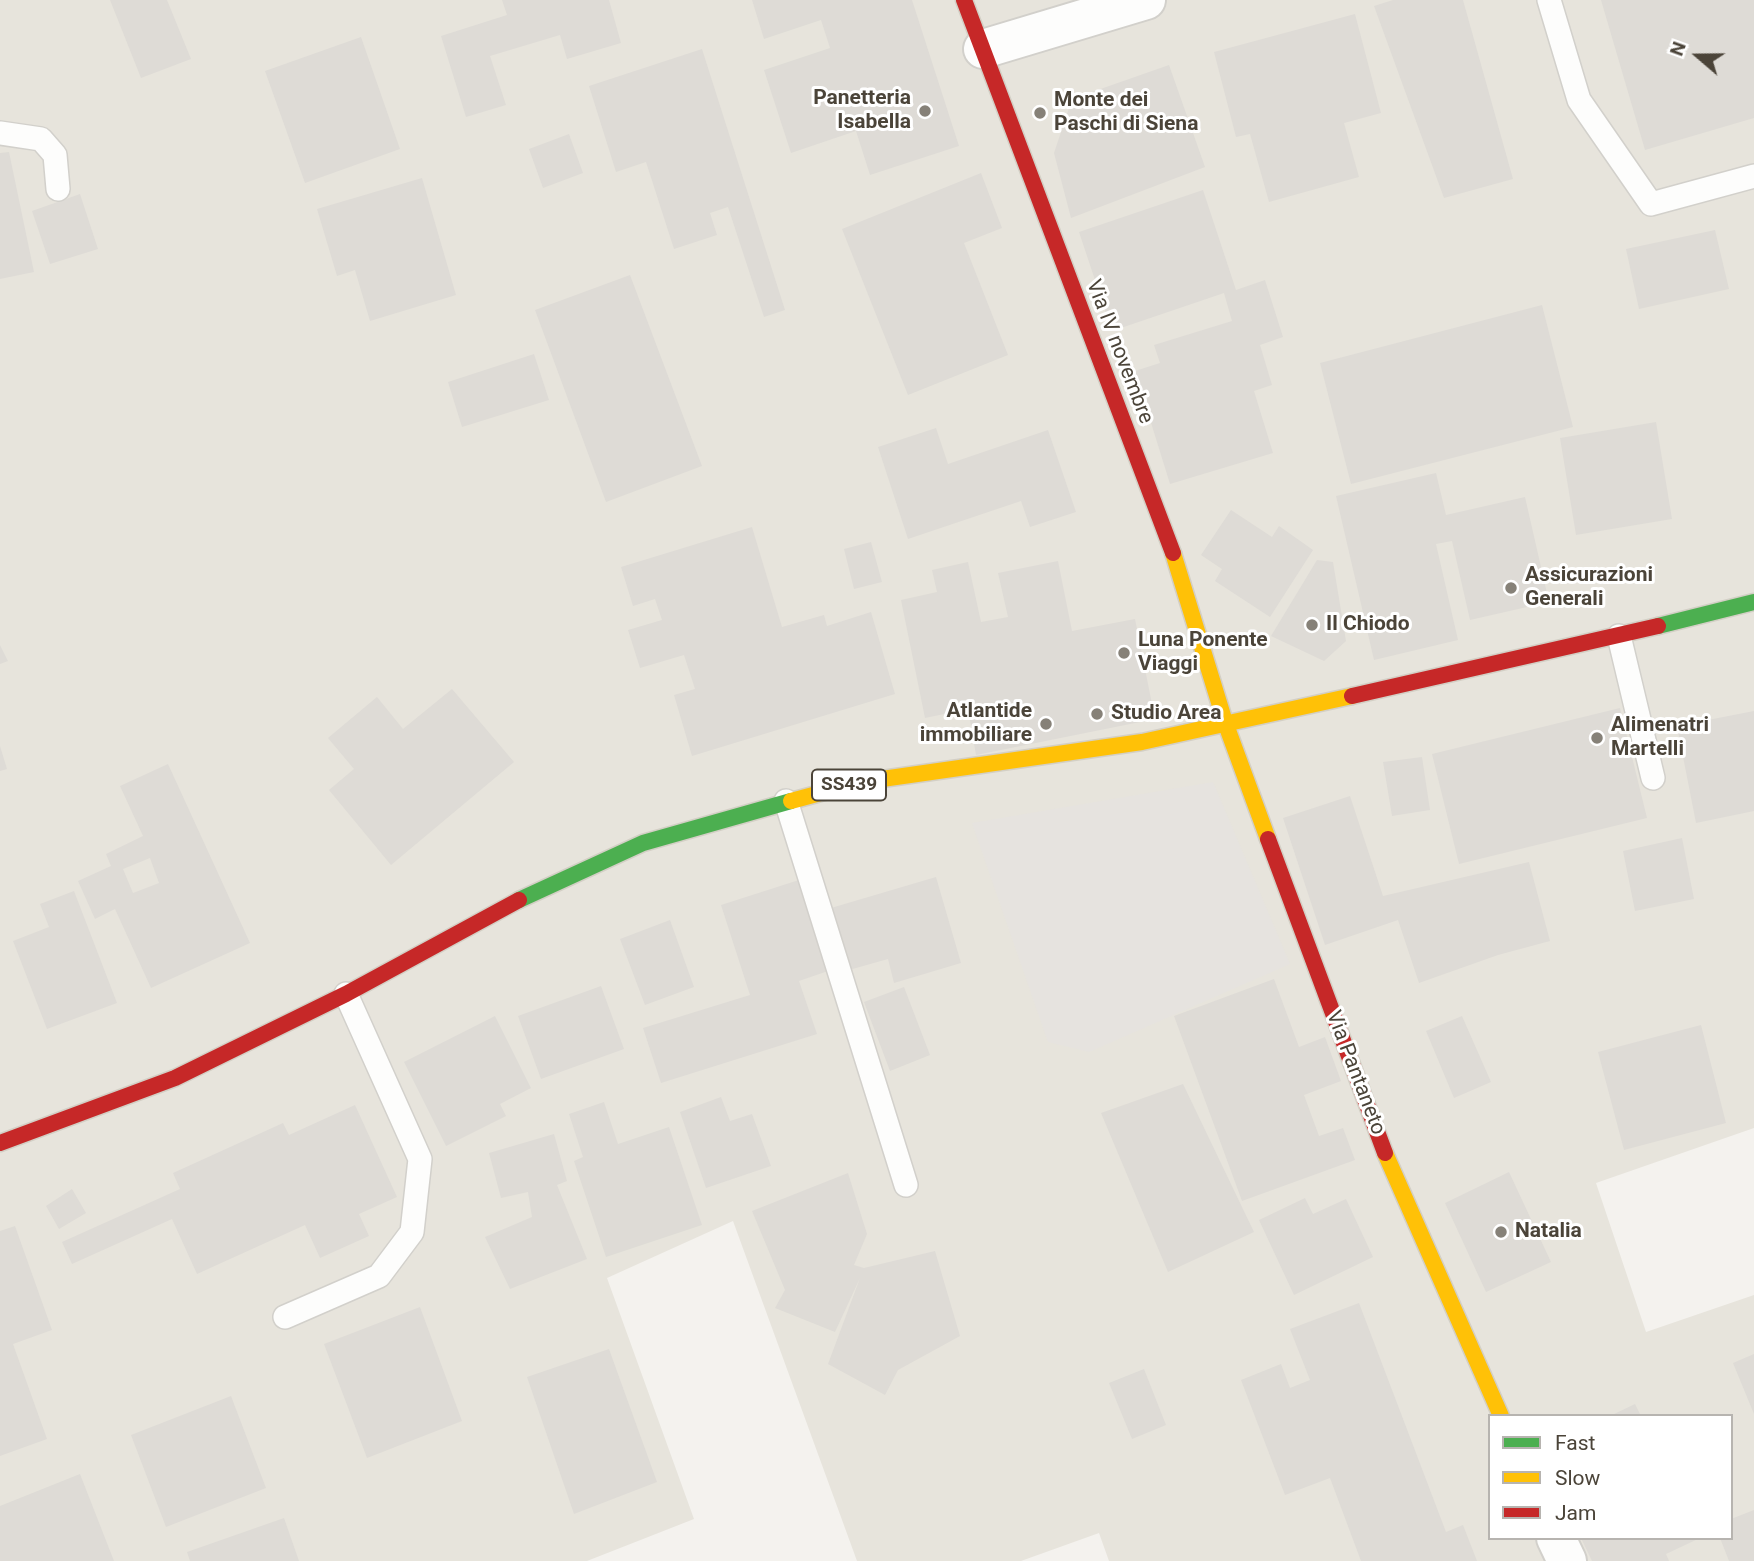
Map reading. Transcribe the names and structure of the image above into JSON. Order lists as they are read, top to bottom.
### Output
{
  "streets": {
    "main road": ["Via IV novembre", "SS439", "Via Pantaneto"]
  },
  "crossings": [
    ["Via IV novembre", "SS439"],
    ["Via IV novembre", "Via Pantaneto"],
    ["SS439", "Via Pantaneto"]
  ],
  "places": [
    "Panetteria Isabella",
    "Monte dei Paschi di Siena",
    "Assicurazioni Generali",
    "Il Chiodo",
    "Luna Ponente Viaggi",
    "Studio Area",
    "Atlantide immobiliare",
    "Alimenatri Martelli",
    "Natalia"
  ],
  "legend": ["Fast", "Slow", "Jam"],
  "north": "left"
}
